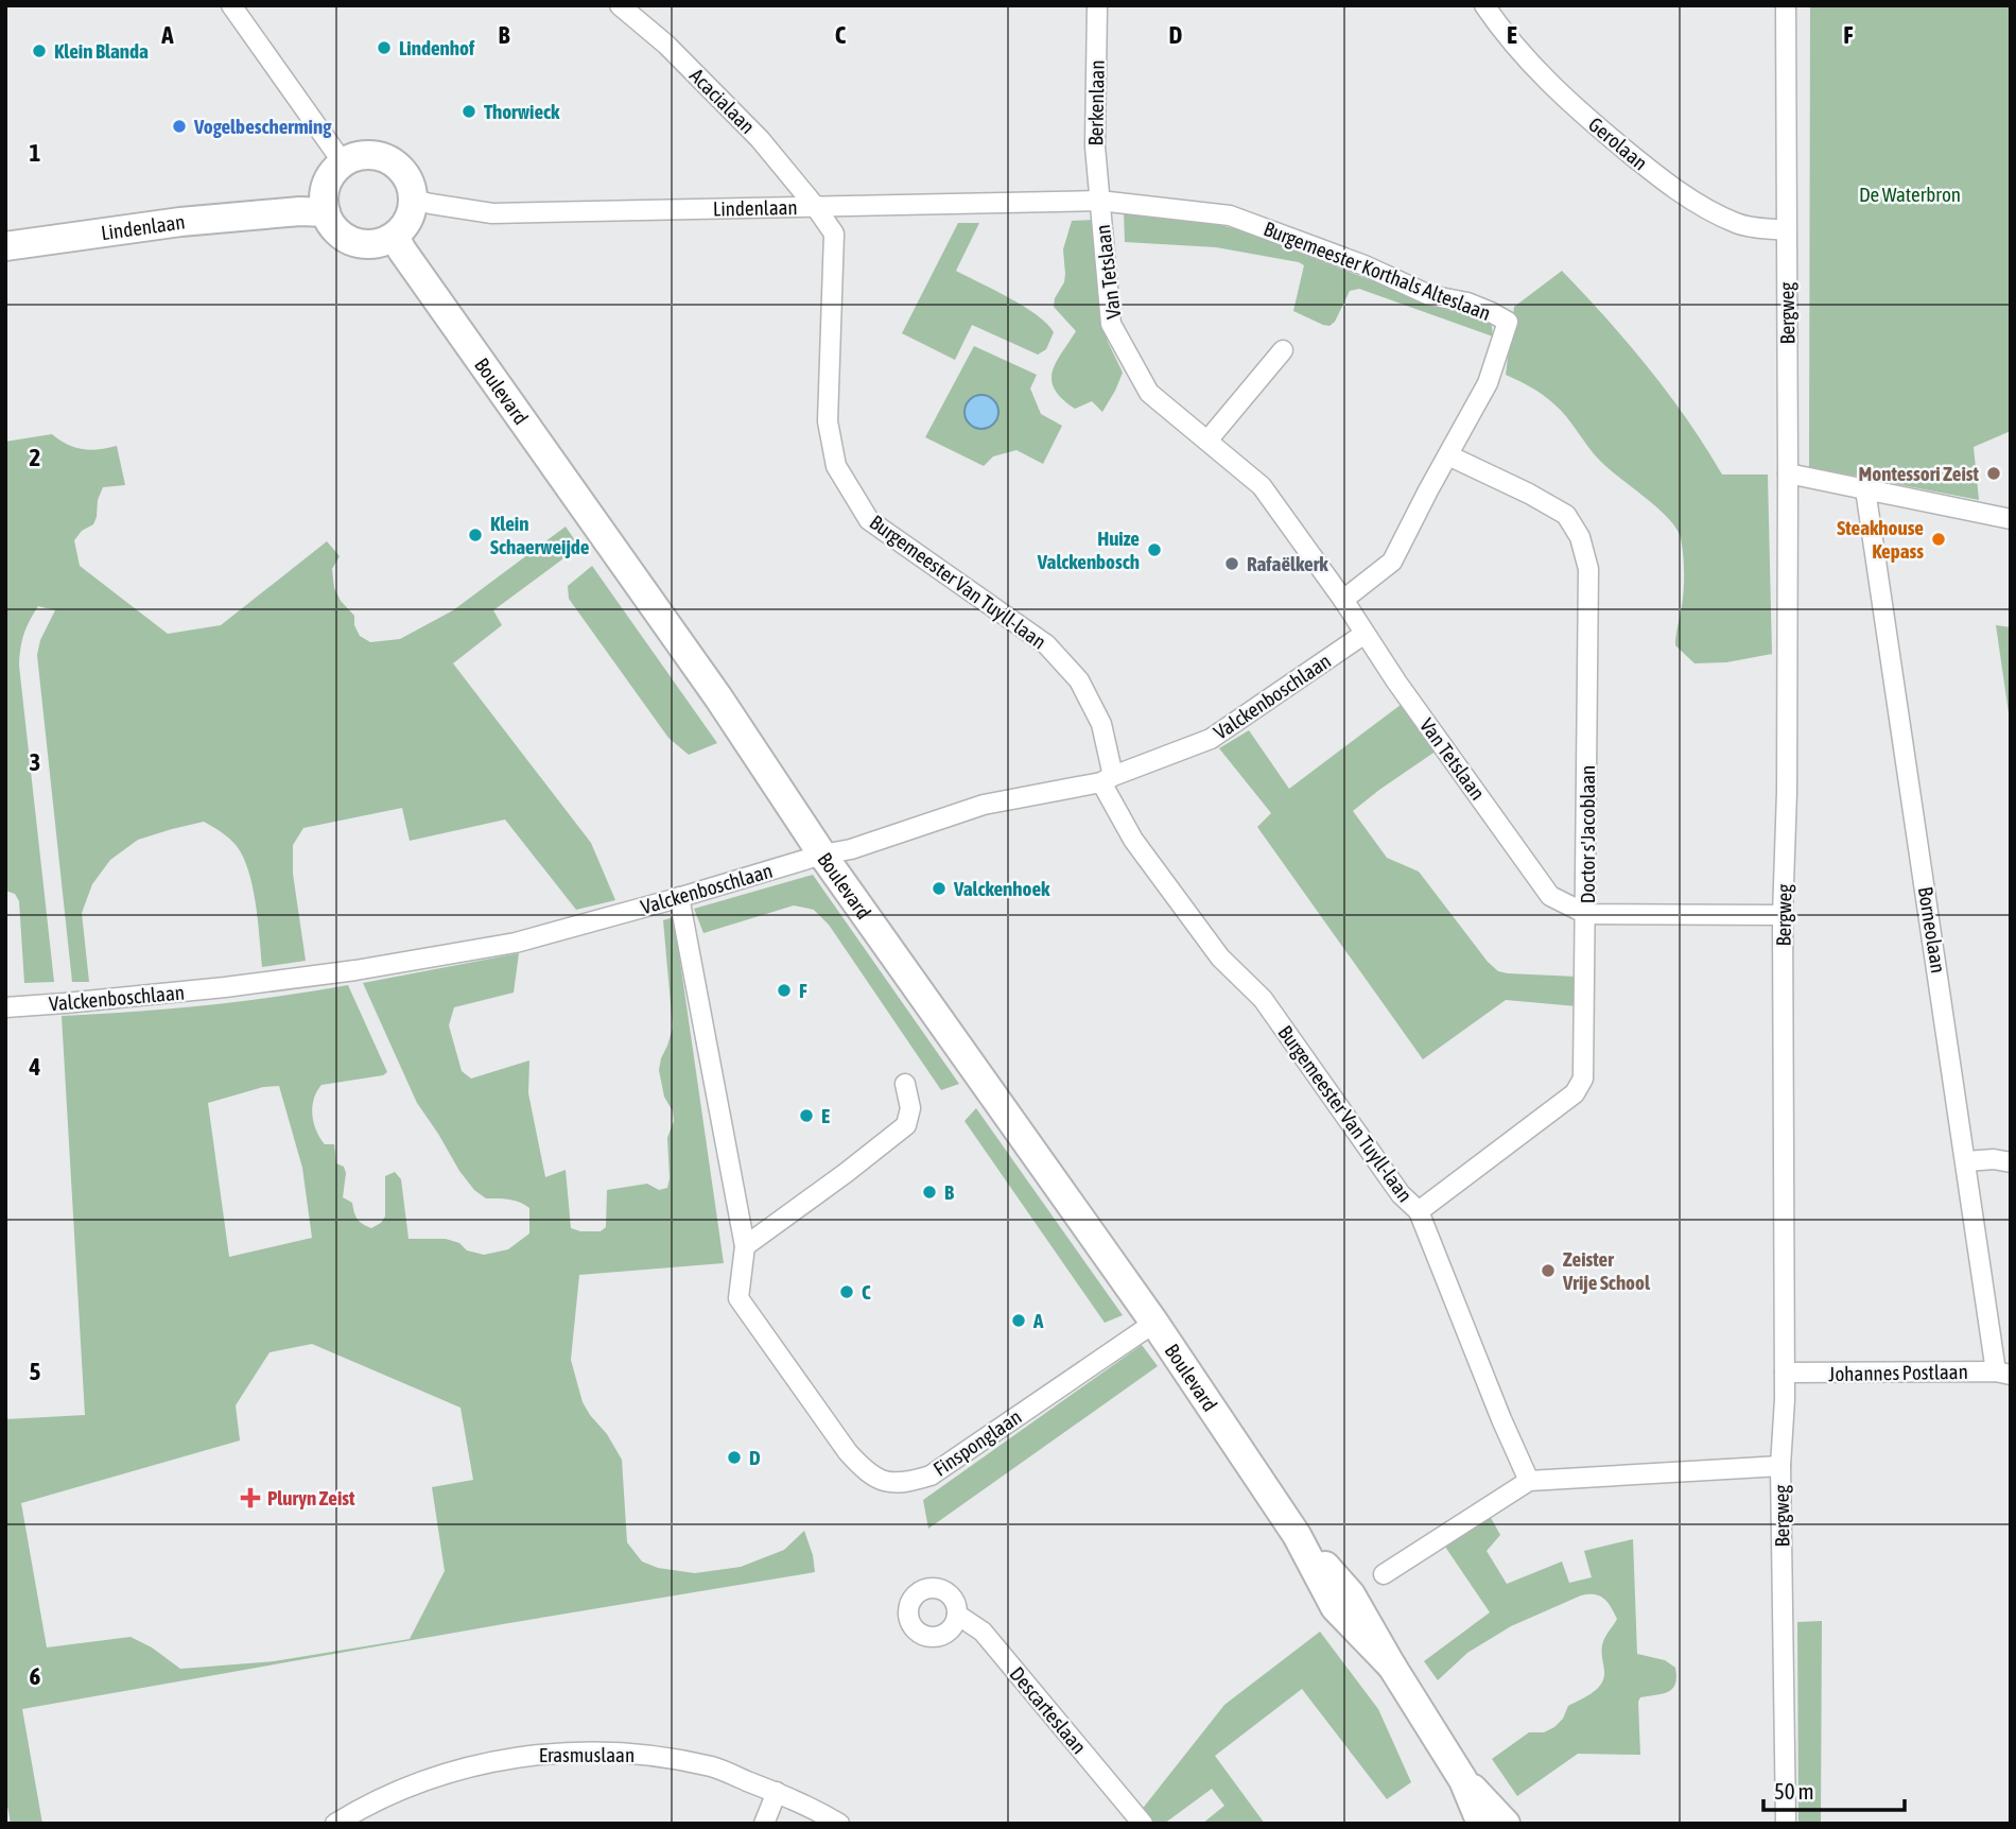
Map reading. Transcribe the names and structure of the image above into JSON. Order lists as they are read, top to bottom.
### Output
{
  "streets": {
    "street": [
      "Acacialaan",
      "Berkenlaan",
      "Gerolaan",
      "Lindenlaan",
      "Burgemeester Korthals Alteslaan",
      "Van Tetslaan",
      "Bergweg",
      "Boulevard",
      "Burgemeester Van Tuyll-laan",
      "Valckenboschlaan",
      "Doctor s'Jacoblaan",
      "Borneolaan",
      "Johannes Postlaan",
      "Finsponglaan",
      "Descarteslaan",
      "Erasmuslaan"
    ]
  },
  "crossings": [
    ["Acacialaan", "Lindenlaan"],
    ["Acacialaan", "Burgemeester Van Tuyll-laan"],
    ["Berkenlaan", "Lindenlaan"],
    ["Berkenlaan", "Burgemeester Korthals Alteslaan"],
    ["Berkenlaan", "Van Tetslaan"],
    ["Gerolaan", "Bergweg"],
    ["Lindenlaan", "Burgemeester Korthals Alteslaan"],
    ["Lindenlaan", "Van Tetslaan"],
    ["Lindenlaan", "Boulevard"],
    ["Lindenlaan", "Burgemeester Van Tuyll-laan"],
    ["Burgemeester Korthals Alteslaan", "Van Tetslaan"],
    ["Burgemeester Korthals Alteslaan", "Doctor s'Jacoblaan"],
    ["Van Tetslaan", "Bergweg"],
    ["Van Tetslaan", "Valckenboschlaan"],
    ["Van Tetslaan", "Doctor s'Jacoblaan"],
    ["Bergweg", "Johannes Postlaan"],
    ["Boulevard", "Valckenboschlaan"],
    ["Boulevard", "Finsponglaan"],
    ["Burgemeester Van Tuyll-laan", "Valckenboschlaan"],
    ["Burgemeester Van Tuyll-laan", "Doctor s'Jacoblaan"],
    ["Valckenboschlaan", "Finsponglaan"],
    ["Borneolaan", "Johannes Postlaan"]
  ],
  "parks": ["De Waterbron"],
  "places": {
    "other": [
      "Lindenhof",
      "Klein Blanda",
      "Thorwieck",
      "Vogelbescherming",
      "Montessori Zeist",
      "Klein Schaerweijde",
      "Steakhouse Kepass",
      "Huize Valckenbosch",
      "Rafaëlkerk",
      "Valckenhoek",
      "F",
      "E",
      "B",
      "Zeister Vrije School",
      "C",
      "A",
      "D"
    ],
    "health": ["Pluryn Zeist"]
  },
  "scale_bar": "50 m",
  "grid": {
    "columns": [
      "A",
      "B",
      "C",
      "D",
      "E",
      "F"
    ],
    "rows": [
      "1",
      "2",
      "3",
      "4",
      "5",
      "6"
    ]
  }
}
